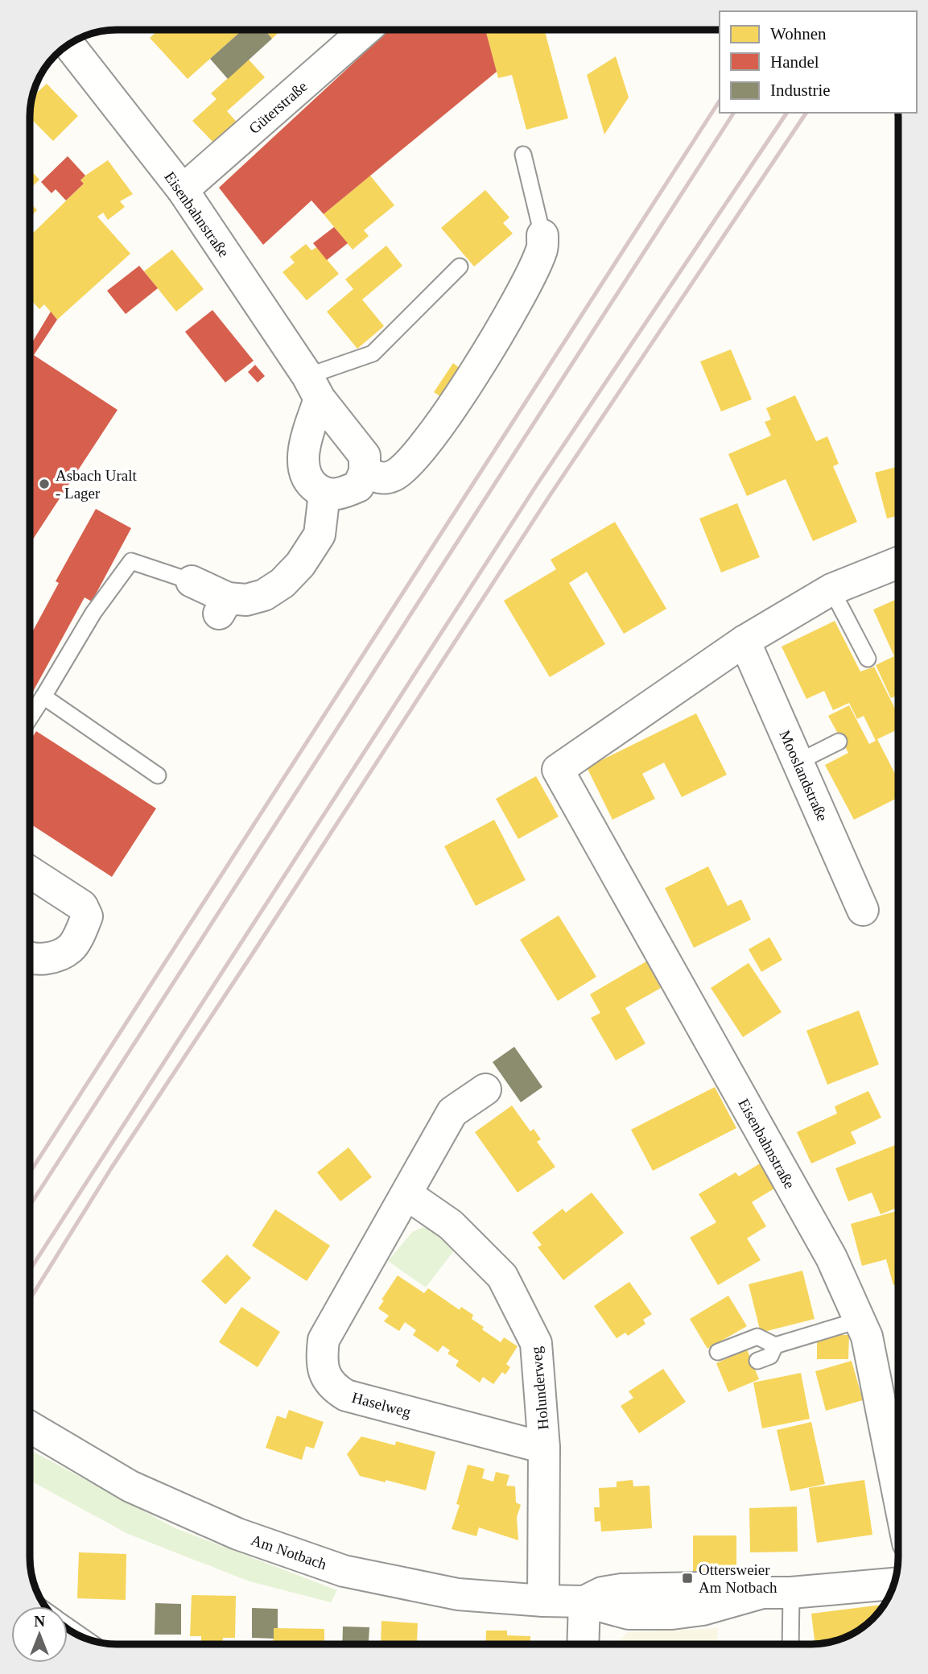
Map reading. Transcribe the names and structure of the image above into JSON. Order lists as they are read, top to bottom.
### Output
{
  "streets": {
    "street": [
      "Güterstraße",
      "Eisenbahnstraße",
      "Mooslandstraße",
      "Holunderweg",
      "Haselweg",
      "Am Notbach"
    ]
  },
  "crossings": [
    ["Güterstraße", "Eisenbahnstraße"],
    ["Eisenbahnstraße", "Mooslandstraße"],
    ["Holunderweg", "Haselweg"],
    ["Holunderweg", "Am Notbach"]
  ],
  "places": {
    "other": ["Asbach Uralt - Lager"],
    "transit": ["Ottersweier Am Notbach"]
  },
  "legend": ["Wohnen", "Handel", "Industrie"],
  "north": "top"
}
